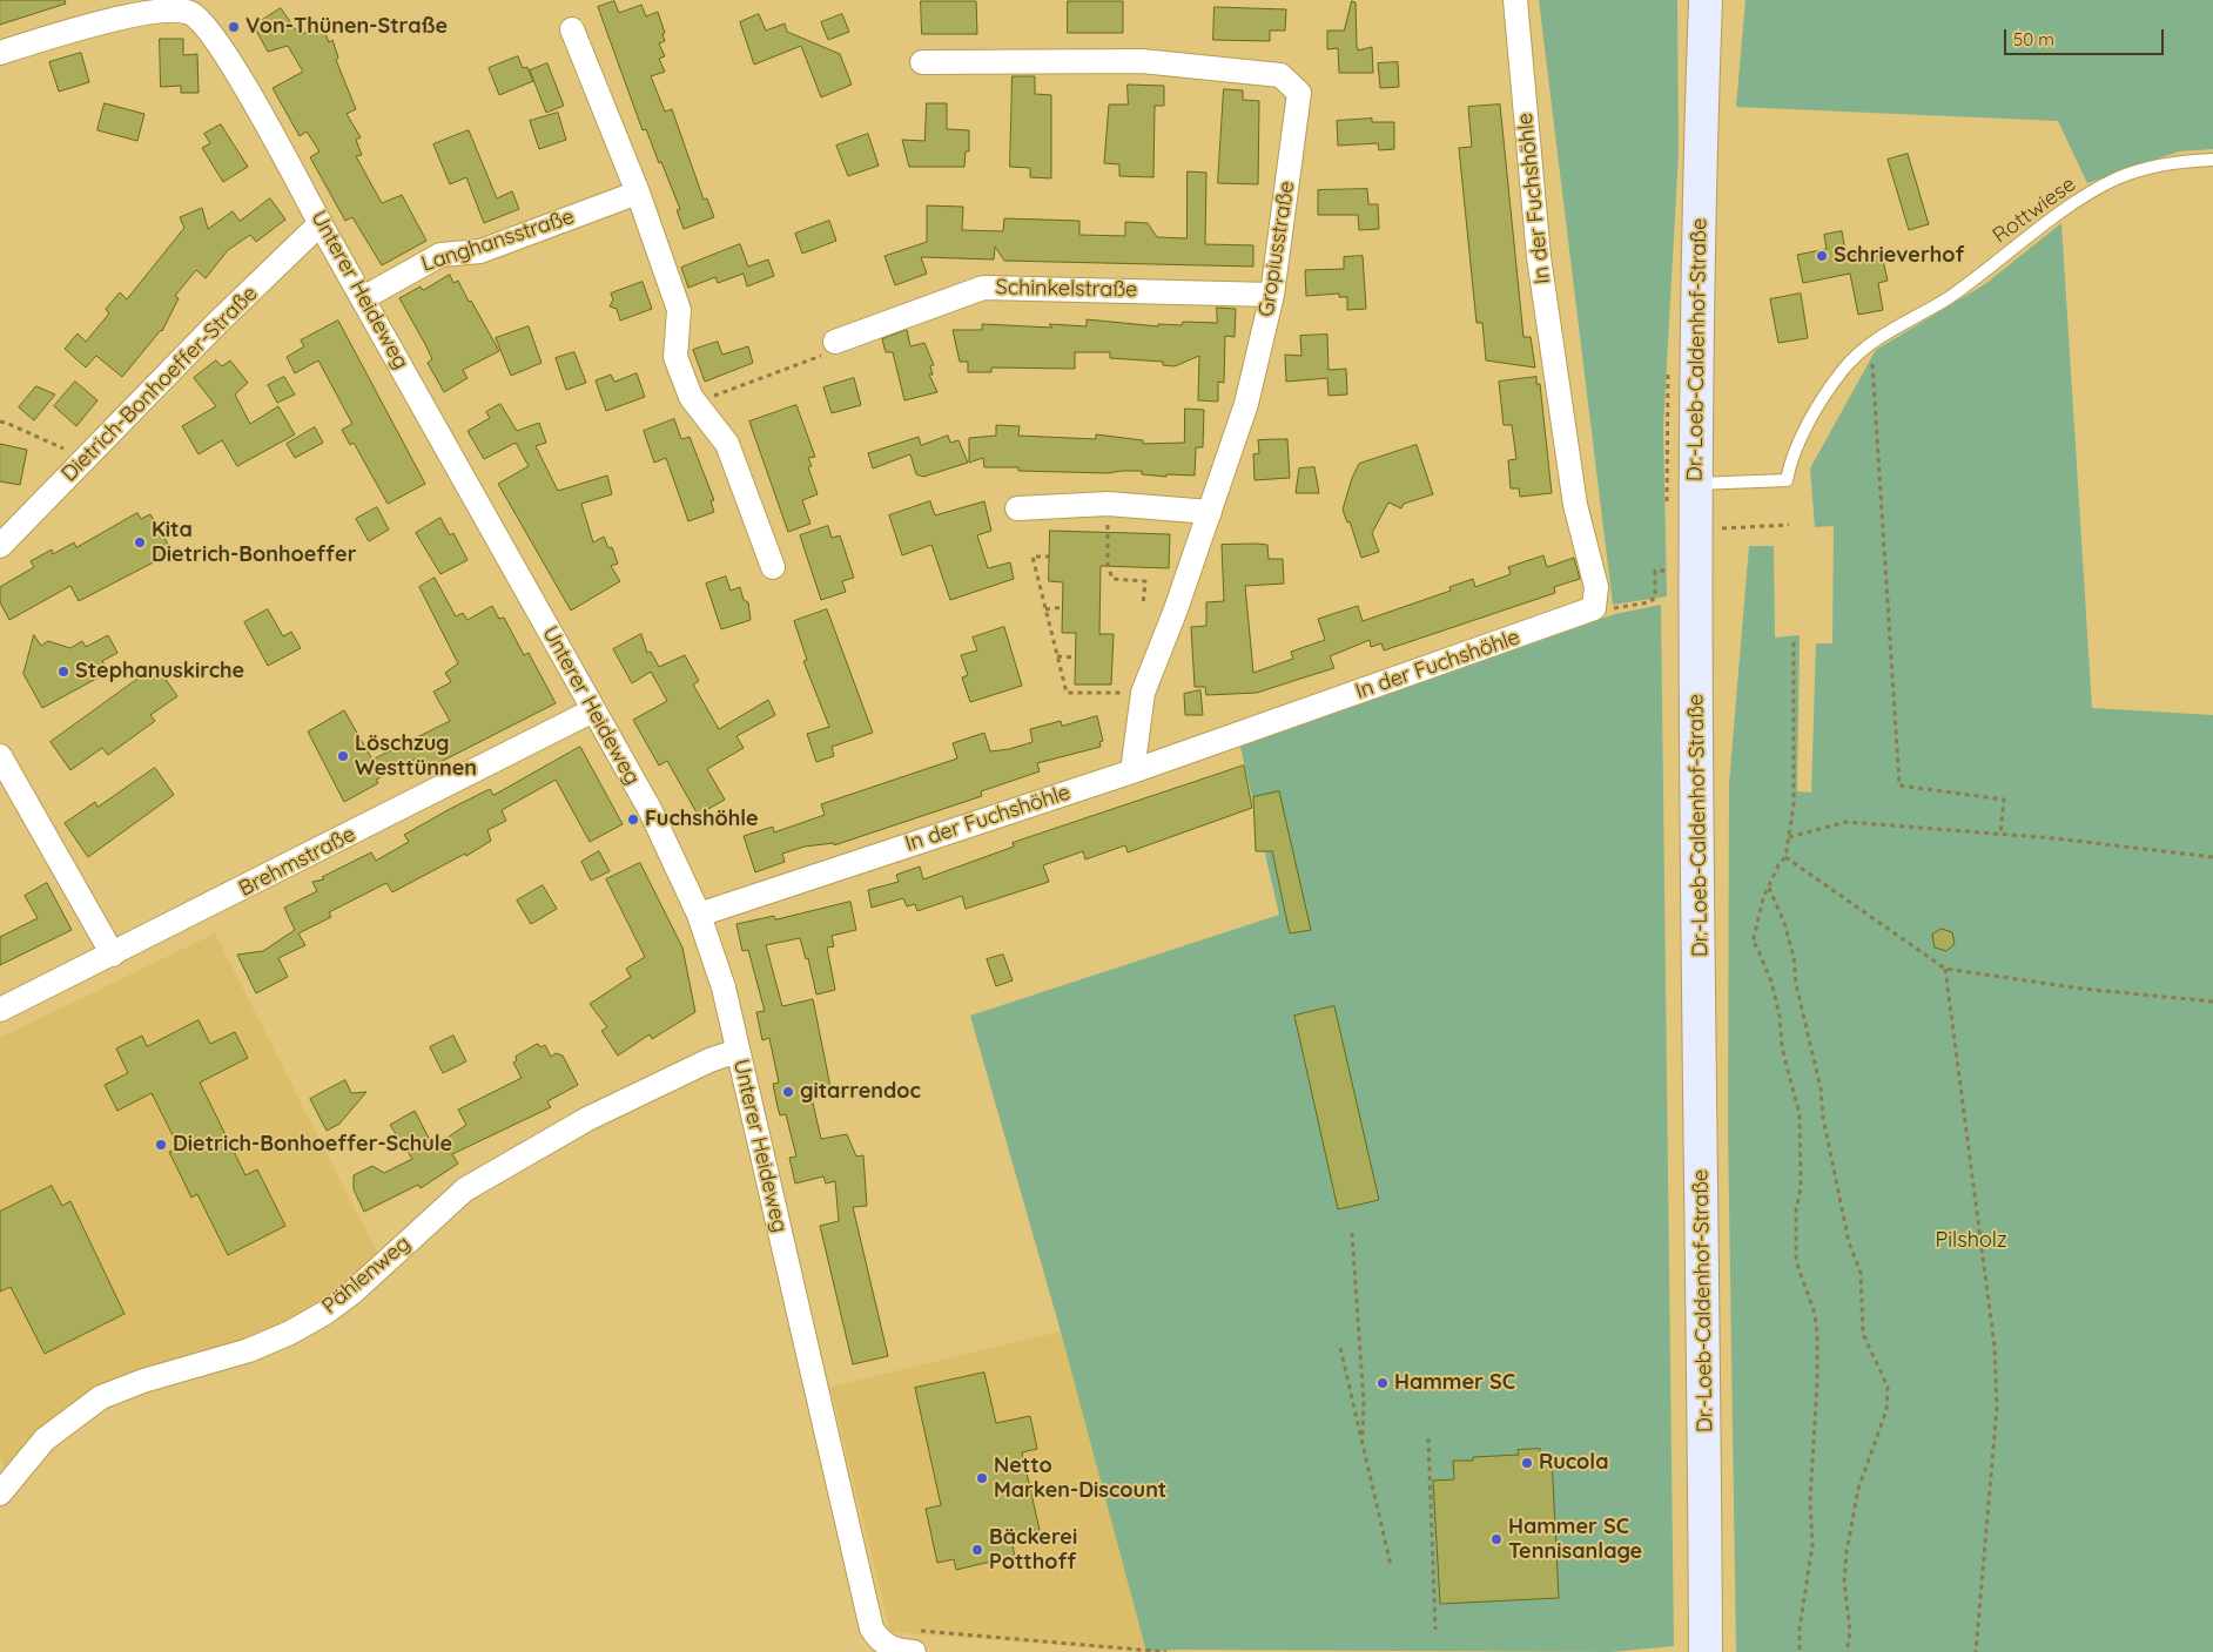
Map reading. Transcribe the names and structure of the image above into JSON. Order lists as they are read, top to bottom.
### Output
{
  "streets": {
    "main road": ["Dr.-Loeb-Caldenhof-Straße"],
    "street": [
      "In der Fuchshöhle",
      "Langhansstraße",
      "Gropiusstraße",
      "Schinkelstraße",
      "Unterer Heideweg",
      "Dietrich-Bonhoeffer-Straße",
      "Brehmstraße",
      "Pählenweg"
    ],
    "lane": ["Rottwiese"]
  },
  "crossings": [
    ["In der Fuchshöhle", "Gropiusstraße"],
    ["In der Fuchshöhle", "Unterer Heideweg"],
    ["Rottwiese", "Dr.-Loeb-Caldenhof-Straße"],
    ["Langhansstraße", "Unterer Heideweg"],
    ["Gropiusstraße", "Schinkelstraße"],
    ["Unterer Heideweg", "Dietrich-Bonhoeffer-Straße"],
    ["Unterer Heideweg", "Brehmstraße"],
    ["Unterer Heideweg", "Pählenweg"]
  ],
  "parks": ["Pilsholz"],
  "places": [
    "Von-Thünen-Straße",
    "Schrieverhof",
    "Kita Dietrich-Bonhoeffer",
    "Stephanuskirche",
    "Löschzug Westtünnen",
    "Fuchshöhle",
    "gitarrendoc",
    "Dietrich-Bonhoeffer-Schule",
    "Hammer SC",
    "Rucola",
    "Netto Marken-Discount",
    "Hammer SC Tennisanlage",
    "Bäckerei Potthoff"
  ],
  "scale_bar": "50 m"
}
